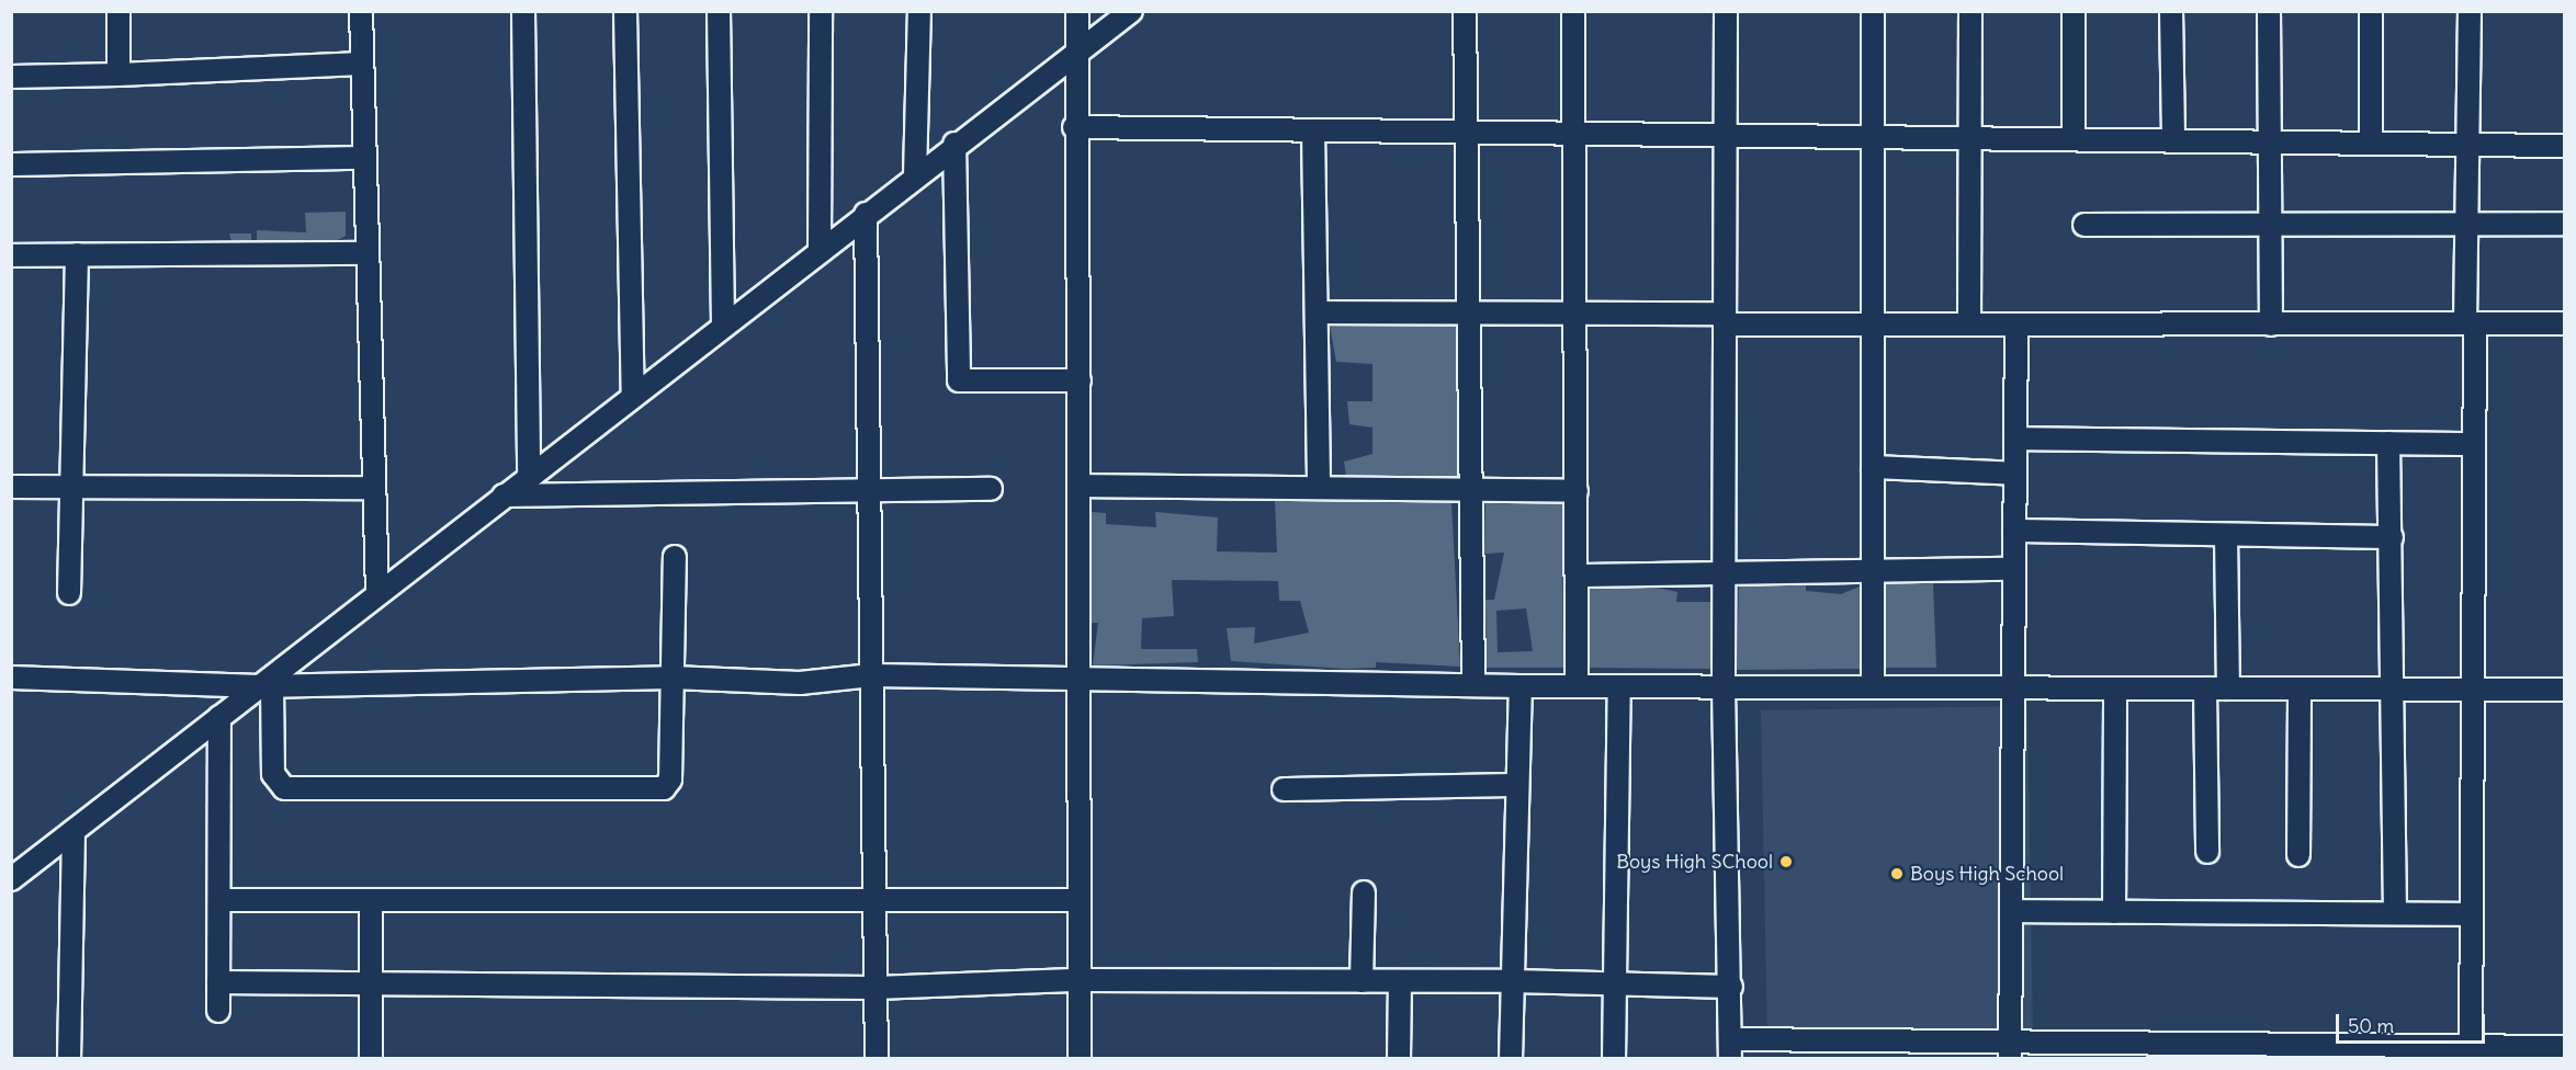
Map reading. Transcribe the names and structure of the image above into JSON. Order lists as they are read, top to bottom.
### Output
{
  "places": ["Boys High SChool", "Boys High School"],
  "scale_bar": "50 m"
}
